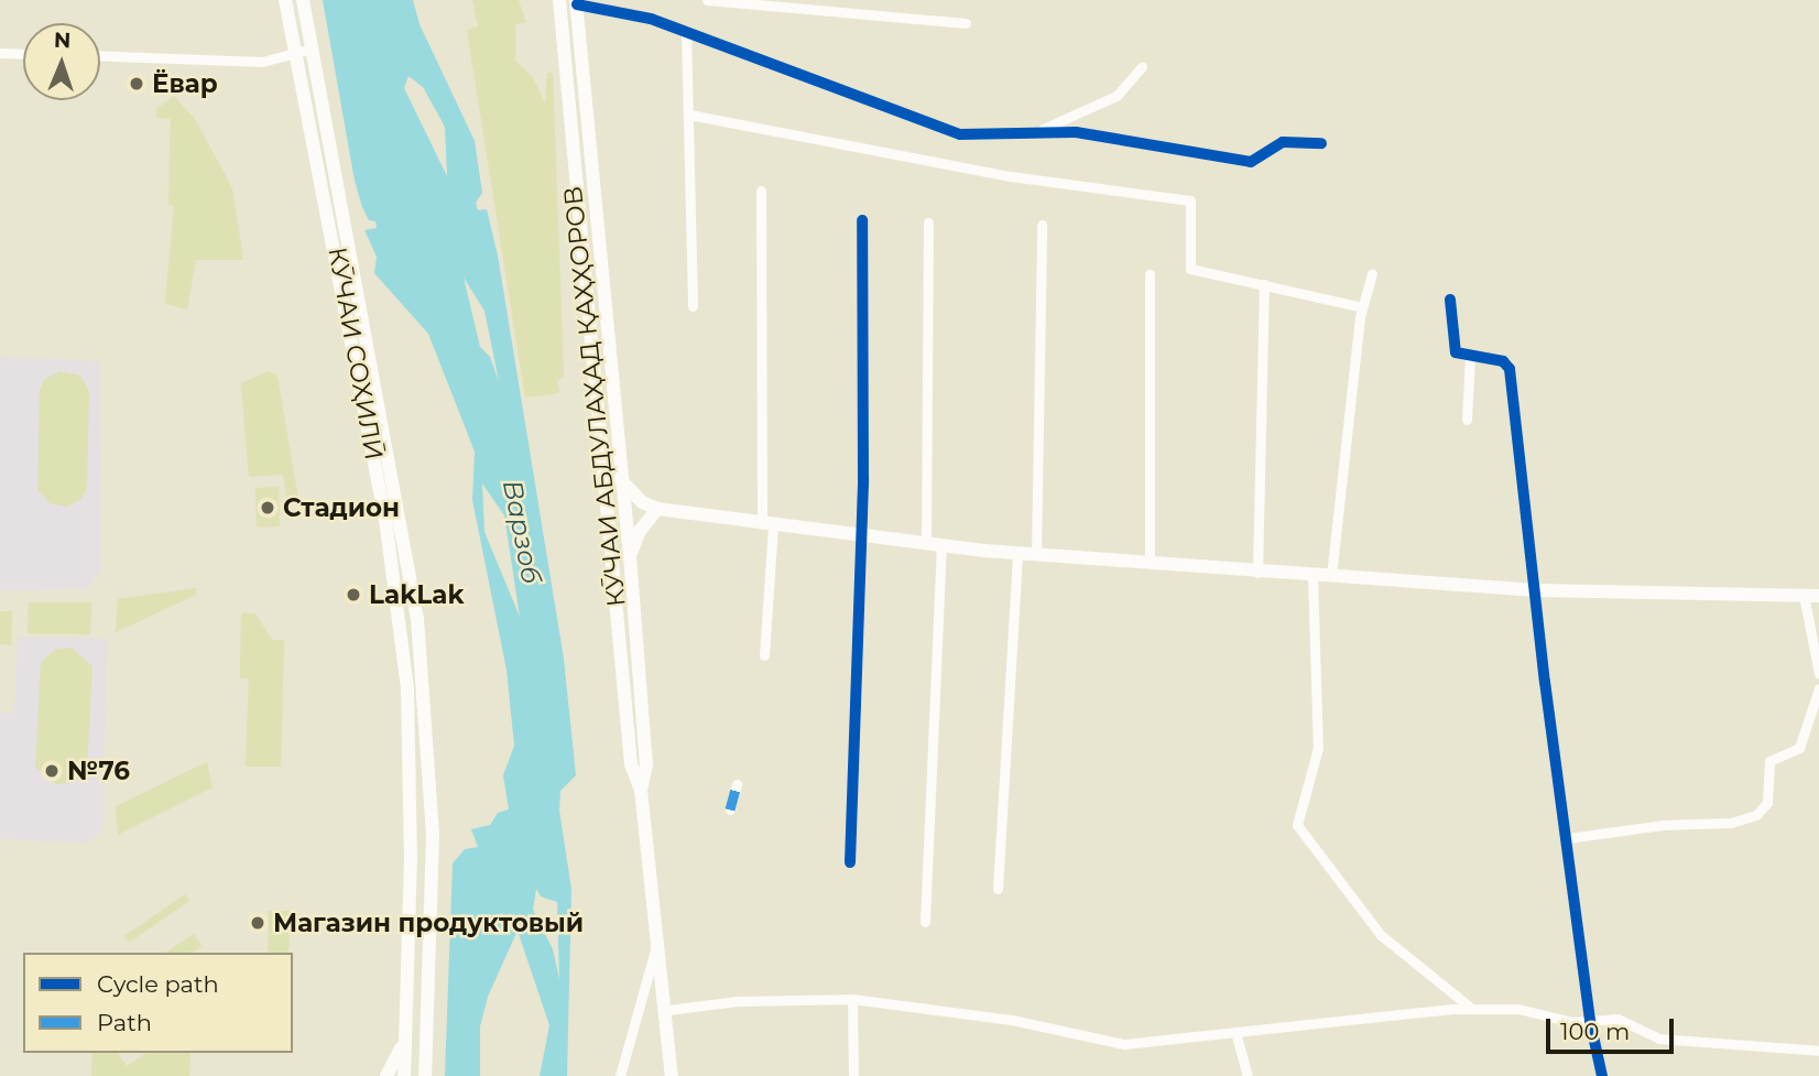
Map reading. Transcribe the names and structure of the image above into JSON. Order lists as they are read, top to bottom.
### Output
{
  "streets": {
    "main road": ["КӮЧАИ СОҲИЛӢ", "КӮЧАИ АБДУЛАҲАД ҚАҲҲОРОВ"]
  },
  "water": ["Варзоб"],
  "places": [
    "Ёвар",
    "Стадион",
    "LakLak",
    "№76",
    "Магазин продуктовый"
  ],
  "legend": ["Cycle path", "Path"],
  "scale_bar": "100 m",
  "north": "top"
}
